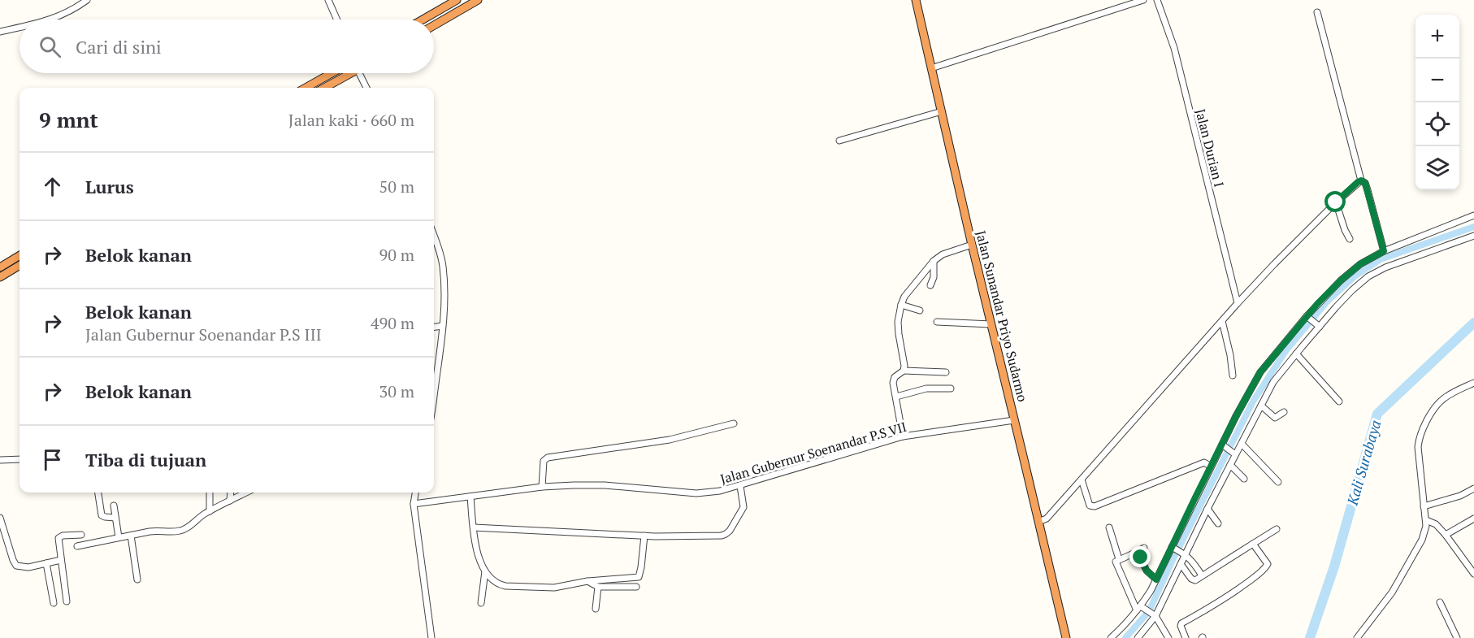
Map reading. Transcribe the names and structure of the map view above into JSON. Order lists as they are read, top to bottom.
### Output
{
  "streets": {
    "highway": ["Jalan Sunandar Priyo Sudarmo"],
    "street": ["Jalan Durian I", "Jalan Gubernur Soenandar P.S VII"]
  },
  "crossings": [
    ["Jalan Sunandar Priyo Sudarmo", "Jalan Gubernur Soenandar P.S VII"]
  ],
  "water": ["Kali Surabaya"],
  "page": {
    "map_buttons": ["+", "−"],
    "search": "Cari di sini",
    "heading": ["9 mnt", "Jalan kaki · 660 m"],
    "list": [
      ["Lurus", "50 m"],
      ["Belok kanan", "90 m"],
      ["Belok kanan", "Jalan Gubernur Soenandar P.S III", "490 m"],
      ["Belok kanan", "30 m"],
      "Tiba di tujuan"
    ]
  }
}
